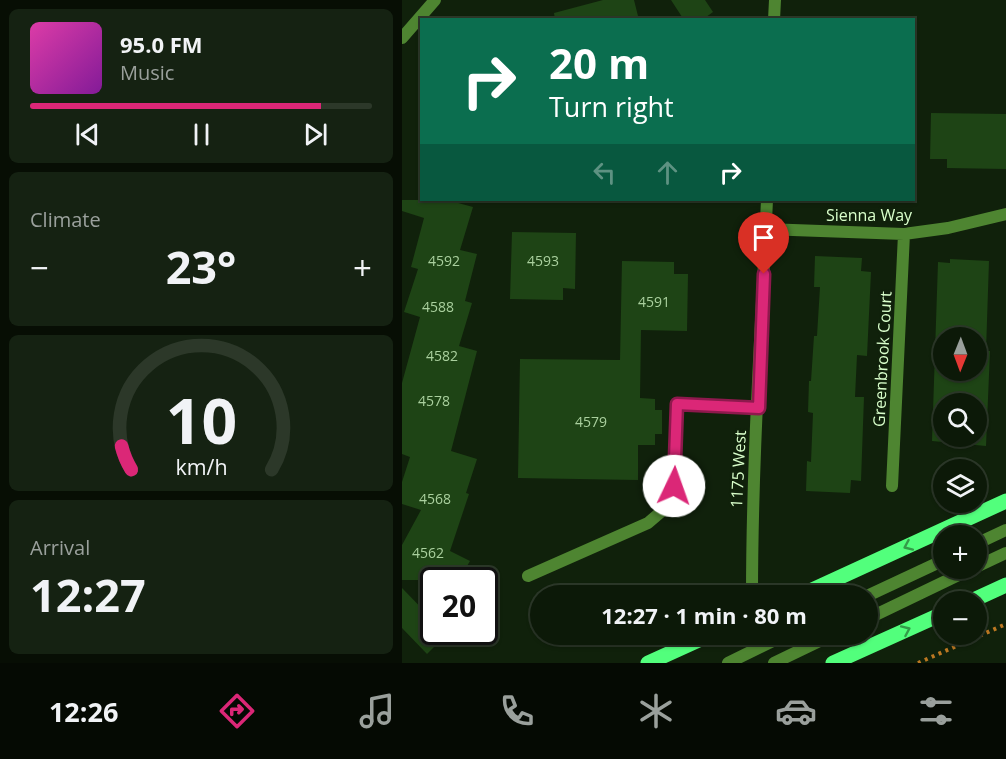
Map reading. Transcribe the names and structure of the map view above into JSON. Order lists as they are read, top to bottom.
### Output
{
  "streets": {
    "street": ["Sienna Way", "Greenbrook Court", "1175 West"]
  },
  "crossings": [
    ["Sienna Way", "Greenbrook Court"],
    ["Sienna Way", "1175 West"]
  ],
  "house_numbers": [
    "4592",
    "4593",
    "4591",
    "4588",
    "4582",
    "4578",
    "4579",
    "4568",
    "4562"
  ],
  "north": "bottom",
  "page": {
    "turn": ["20 m", "Turn right"],
    "song": ["95.0 FM", "Music"],
    "tile": [
      "Climate",
      ["Arrival", "12:27"]
    ],
    "heat": ["−", "23°", "+"],
    "map_buttons": ["+", "−"],
    "limit": "20",
    "trip": "12:27 · 1 min · 80 m",
    "tabs": "12:26",
    "gauge": ["10", "km/h"]
  }
}
